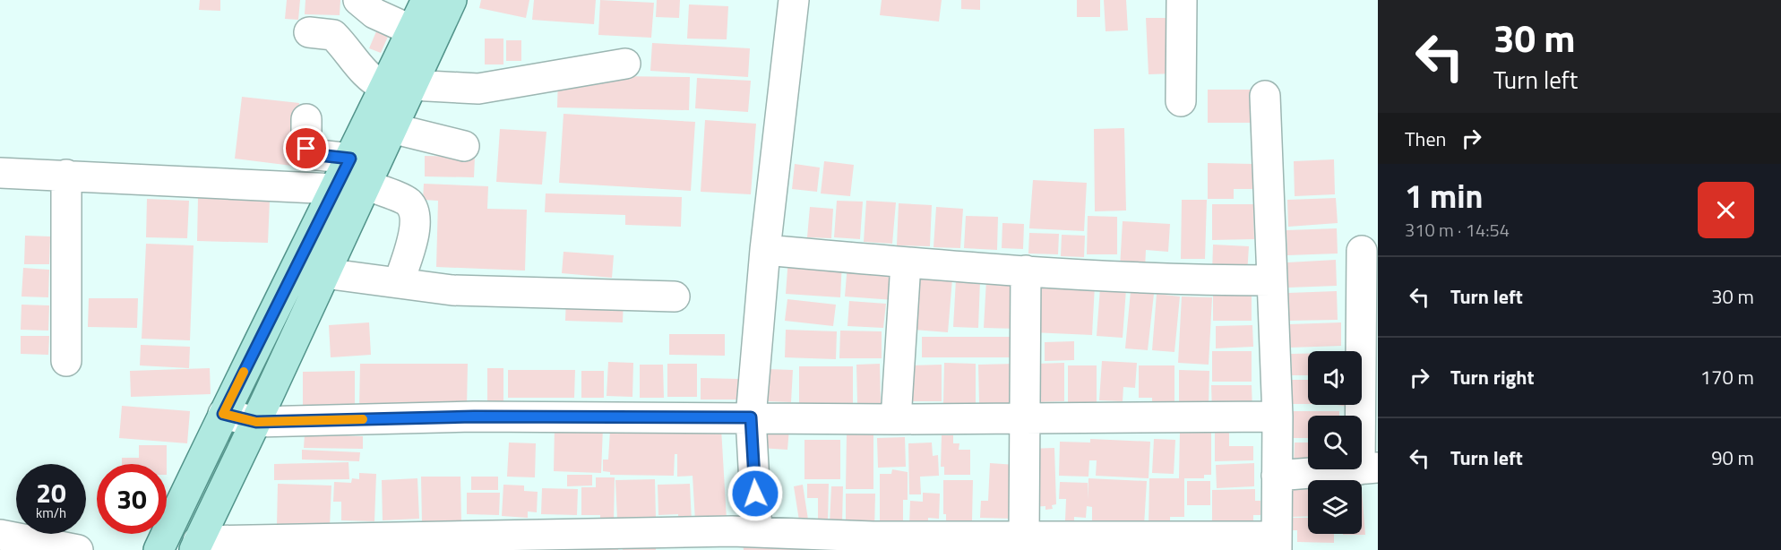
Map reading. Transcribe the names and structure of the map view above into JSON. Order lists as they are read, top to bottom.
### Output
{
  "page": {
    "turn": ["30 m", "Turn left"],
    "then": "Then",
    "heading": ["1 min", "310 m · 14:54"],
    "list": [
      {
        "name": "Turn left",
        "value": "30 m"
      },
      {
        "name": "Turn right",
        "value": "170 m"
      },
      {
        "name": "Turn left",
        "value": "90 m"
      }
    ],
    "speed": "20 km/h",
    "limit": "30"
  }
}
